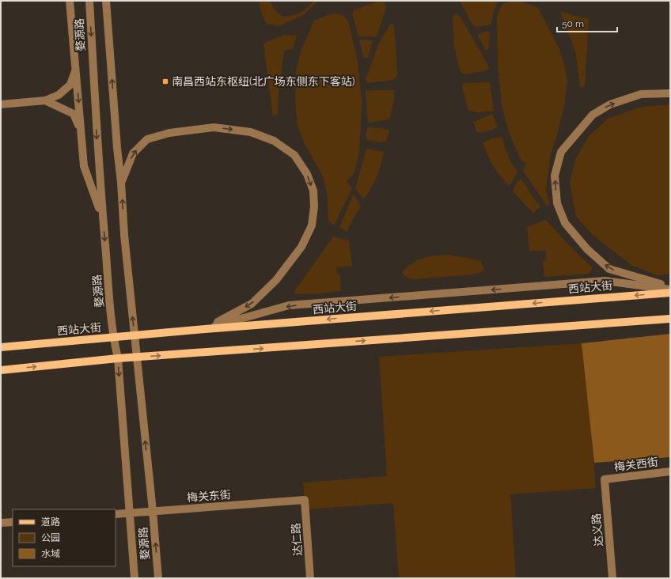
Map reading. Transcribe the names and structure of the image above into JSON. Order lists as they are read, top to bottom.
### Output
{
  "streets": {
    "main road": ["西站大街"],
    "street": [
      "婺源路",
      "梅关西街",
      "梅关东街",
      "达义路",
      "达仁路"
    ]
  },
  "crossings": [
    ["婺源路", "西站大街"],
    ["婺源路", "梅关东街"],
    ["梅关西街", "达义路"],
    ["梅关东街", "达仁路"]
  ],
  "places": {
    "transit": ["南昌西站东枢纽(北广场东侧东下客站)"]
  },
  "legend": ["道路", "公园", "水域"],
  "scale_bar": "50 m"
}
